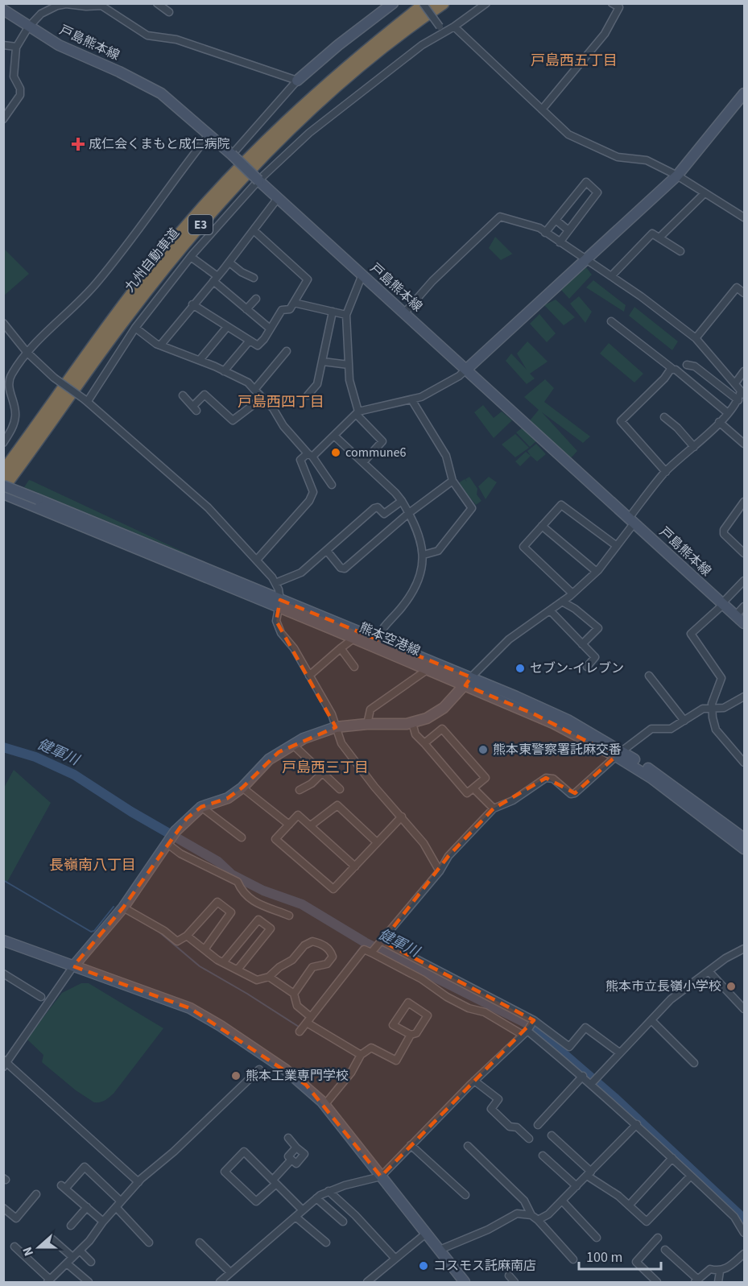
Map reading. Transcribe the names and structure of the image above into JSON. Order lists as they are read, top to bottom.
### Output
{
  "streets": {
    "highway": ["E3", "九州自動車道"],
    "main road": ["戸島熊本線", "熊本空港線"]
  },
  "crossings": [
    ["九州自動車道", "熊本空港線"]
  ],
  "districts": [
    "戸島西五丁目",
    "戸島西四丁目",
    "戸島西三丁目",
    "長嶺南八丁目"
  ],
  "water": ["健軍川"],
  "places": {
    "health": ["成仁会くまもと成仁病院"],
    "other": [
      "commune6",
      "セブン-イレブン",
      "熊本東警察署託麻交番",
      "熊本市立長嶺小学校",
      "熊本工業専門学校",
      "コスモス託麻南店"
    ]
  },
  "scale_bar": "100 m",
  "north": "left"
}
